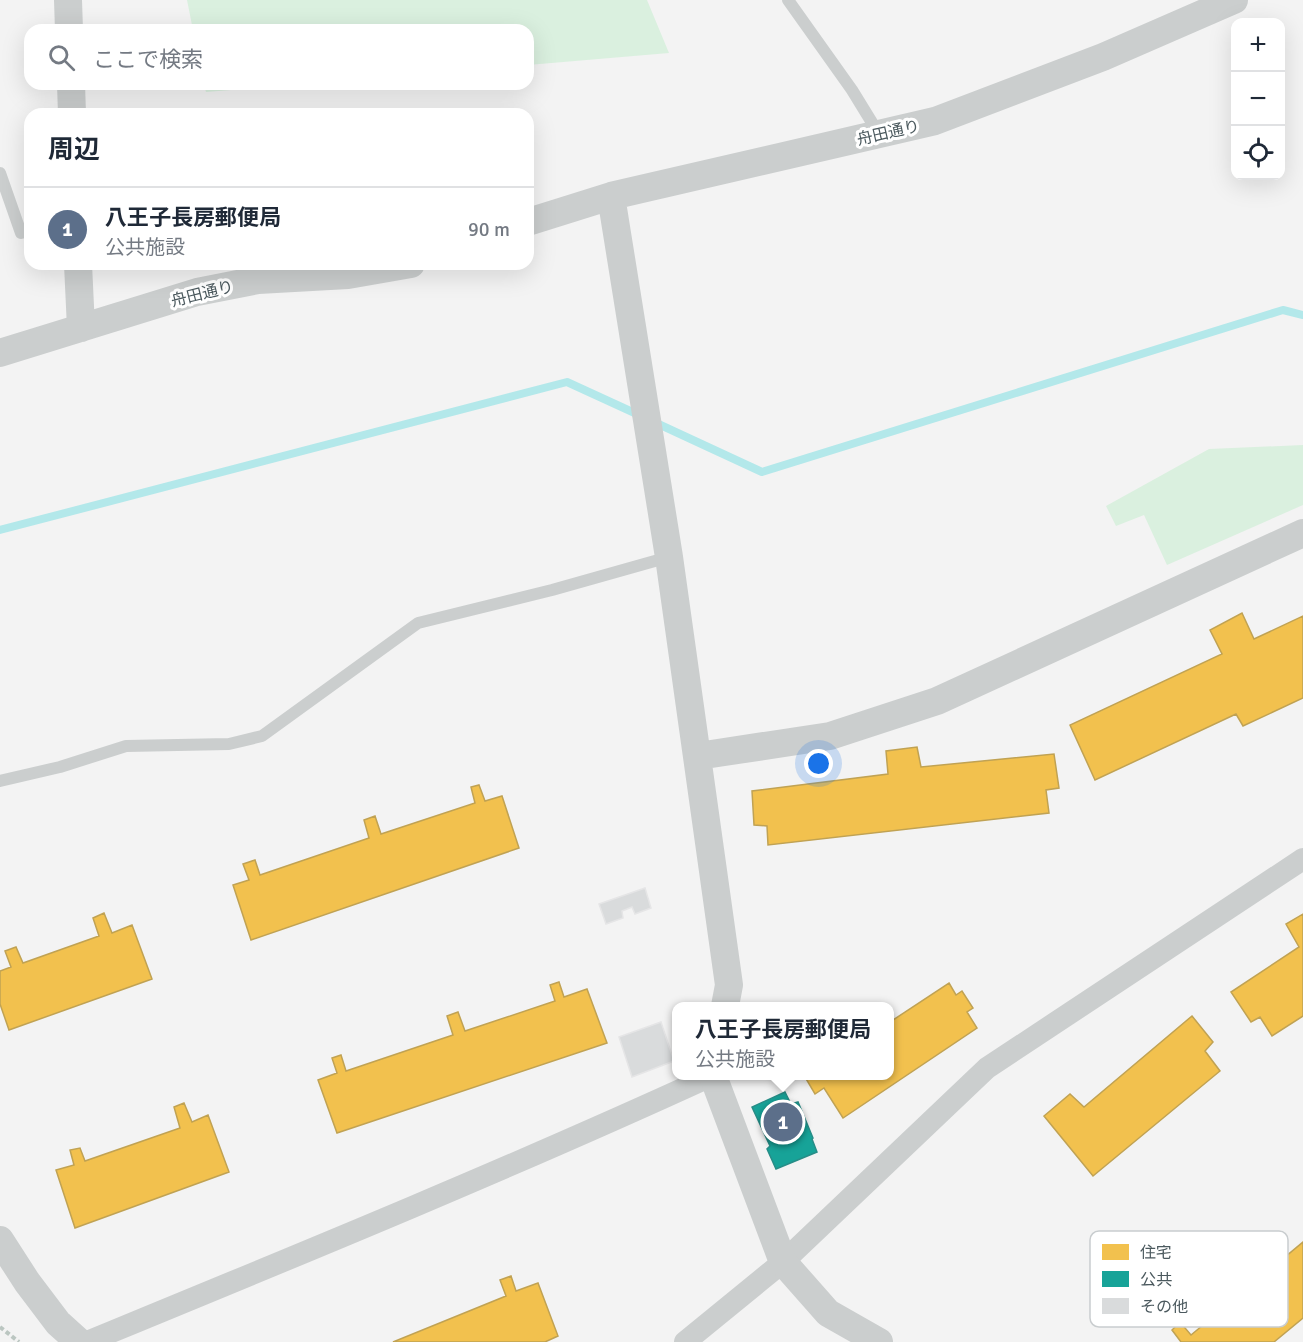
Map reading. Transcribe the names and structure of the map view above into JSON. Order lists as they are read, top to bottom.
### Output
{
  "streets": {
    "street": ["舟田通り"]
  },
  "legend": ["住宅", "公共", "その他"],
  "page": {
    "map_buttons": ["+", "−"],
    "search": "ここで検索",
    "heading": "周辺",
    "list": [
      {
        "mark": "1",
        "name": "八王子長房郵便局",
        "note": "公共施設",
        "value": "90 m"
      }
    ],
    "popup": ["八王子長房郵便局", "公共施設"],
    "pins": "1"
  }
}
